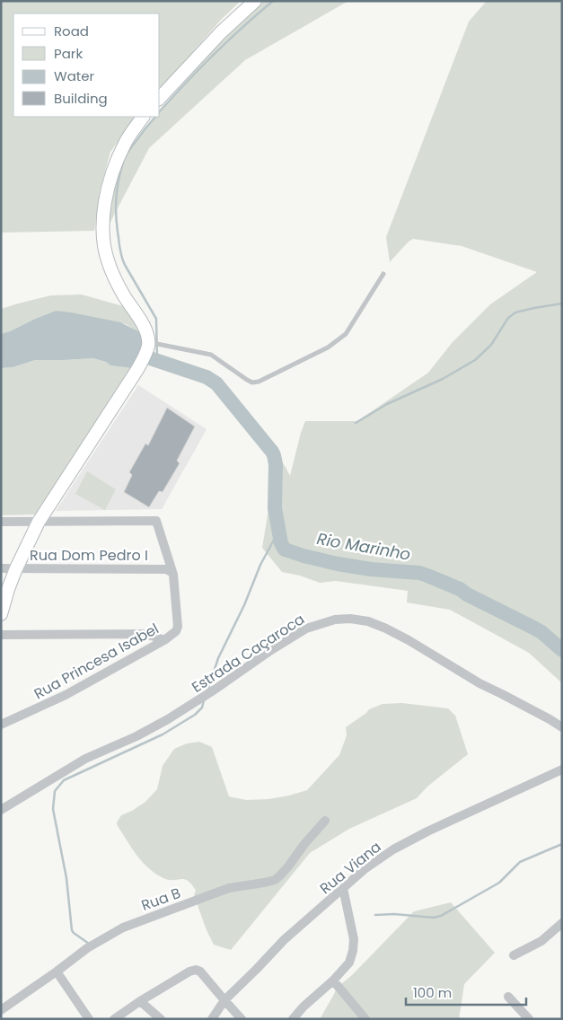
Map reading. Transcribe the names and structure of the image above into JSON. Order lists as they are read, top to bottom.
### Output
{
  "streets": {
    "street": [
      "Rua Dom Pedro I",
      "Estrada Caçaroca",
      "Rua Princesa Isabel",
      "Rua Viana",
      "Rua B"
    ]
  },
  "crossings": [
    ["Rua Dom Pedro I", "Rua Princesa Isabel"]
  ],
  "water": ["Rio Marinho"],
  "legend": [
    "Road",
    "Park",
    "Water",
    "Building"
  ],
  "scale_bar": "100 m"
}
